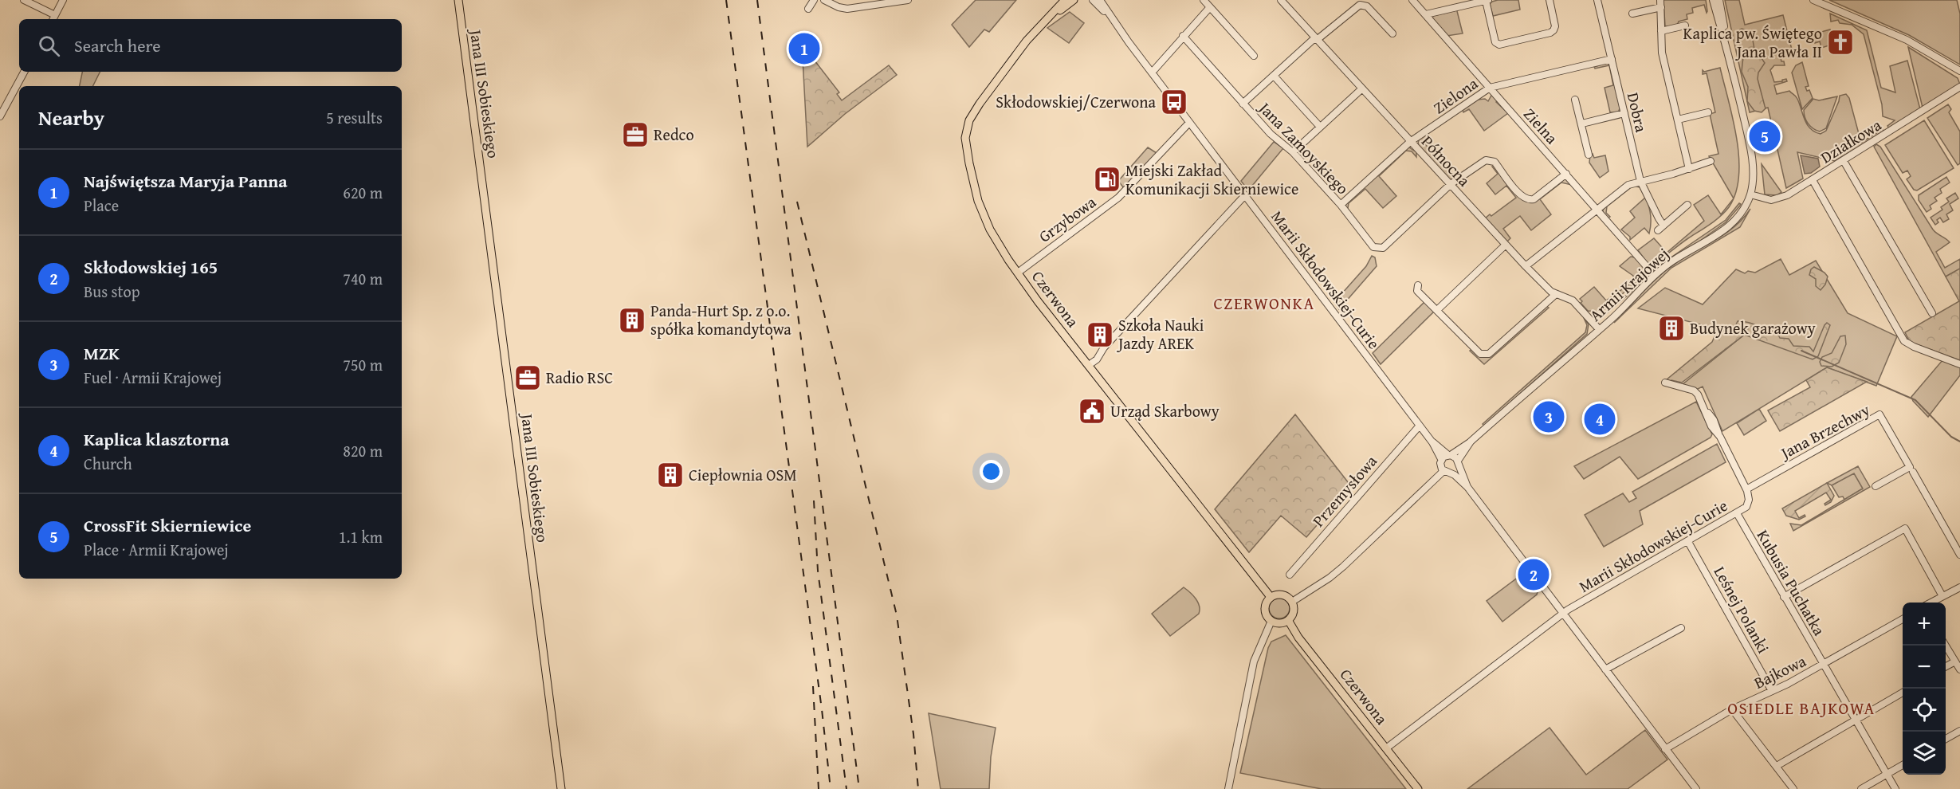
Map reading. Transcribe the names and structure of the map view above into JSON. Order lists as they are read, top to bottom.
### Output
{
  "streets": {
    "main road": ["Jana III Sobieskiego", "Czerwona"],
    "street": [
      "Zielona",
      "Dobra",
      "Zielna",
      "Działkowa",
      "Jana Zamoyskiego",
      "Północna",
      "Grzybowa",
      "Marii Skłodowskiej-Curie",
      "Armii Krajowej",
      "Jana Brzechwy",
      "Przemysłowa",
      "Kubusia Puchatka",
      "Leśnej Polanki",
      "Bajkowa"
    ]
  },
  "crossings": [
    ["Zielona", "Dobra"],
    ["Zielona", "Zielna"],
    ["Zielona", "Jana Zamoyskiego"],
    ["Zielona", "Północna"],
    ["Zielna", "Jana Zamoyskiego"],
    ["Działkowa", "Armii Krajowej"],
    ["Jana Zamoyskiego", "Północna"],
    ["Północna", "Armii Krajowej"],
    ["Grzybowa", "Marii Skłodowskiej-Curie"],
    ["Grzybowa", "Czerwona"],
    ["Marii Skłodowskiej-Curie", "Armii Krajowej"],
    ["Marii Skłodowskiej-Curie", "Czerwona"],
    ["Marii Skłodowskiej-Curie", "Jana Brzechwy"],
    ["Marii Skłodowskiej-Curie", "Przemysłowa"],
    ["Marii Skłodowskiej-Curie", "Kubusia Puchatka"],
    ["Marii Skłodowskiej-Curie", "Leśnej Polanki"],
    ["Kubusia Puchatka", "Bajkowa"],
    ["Leśnej Polanki", "Bajkowa"]
  ],
  "districts": ["CZERWONKA", "OSIEDLE BAJKOWA"],
  "places": {
    "church": ["Kaplica pw. Świętego Jana Pawła II"],
    "bus stop": ["Skłodowskiej/Czerwona"],
    "office": ["Redco", "Radio RSC"],
    "fuel station": ["Miejski Zakład Komunikacji Skierniewice"],
    "building": [
      "Panda-Hurt Sp. z o.o. spółka komandytowa",
      "Budynek garażowy",
      "Szkoła Nauki Jazdy AREK",
      "Ciepłownia OSM"
    ],
    "public building": ["Urząd Skarbowy"]
  },
  "page": {
    "search": "Search here",
    "pins": [
      "1",
      "5",
      "3",
      "4",
      "2"
    ],
    "heading": ["Nearby", "5 results"],
    "list": [
      {
        "mark": "1",
        "name": "Najświętsza Maryja Panna",
        "note": "Place",
        "value": "620 m"
      },
      {
        "mark": "2",
        "name": "Skłodowskiej 165",
        "note": "Bus stop",
        "value": "740 m"
      },
      {
        "mark": "3",
        "name": "MZK",
        "note": "Fuel · Armii Krajowej",
        "value": "750 m"
      },
      {
        "mark": "4",
        "name": "Kaplica klasztorna",
        "note": "Church",
        "value": "820 m"
      },
      {
        "mark": "5",
        "name": "CrossFit Skierniewice",
        "note": "Place · Armii Krajowej",
        "value": "1.1 km"
      }
    ],
    "map_buttons": ["+", "−"]
  }
}
